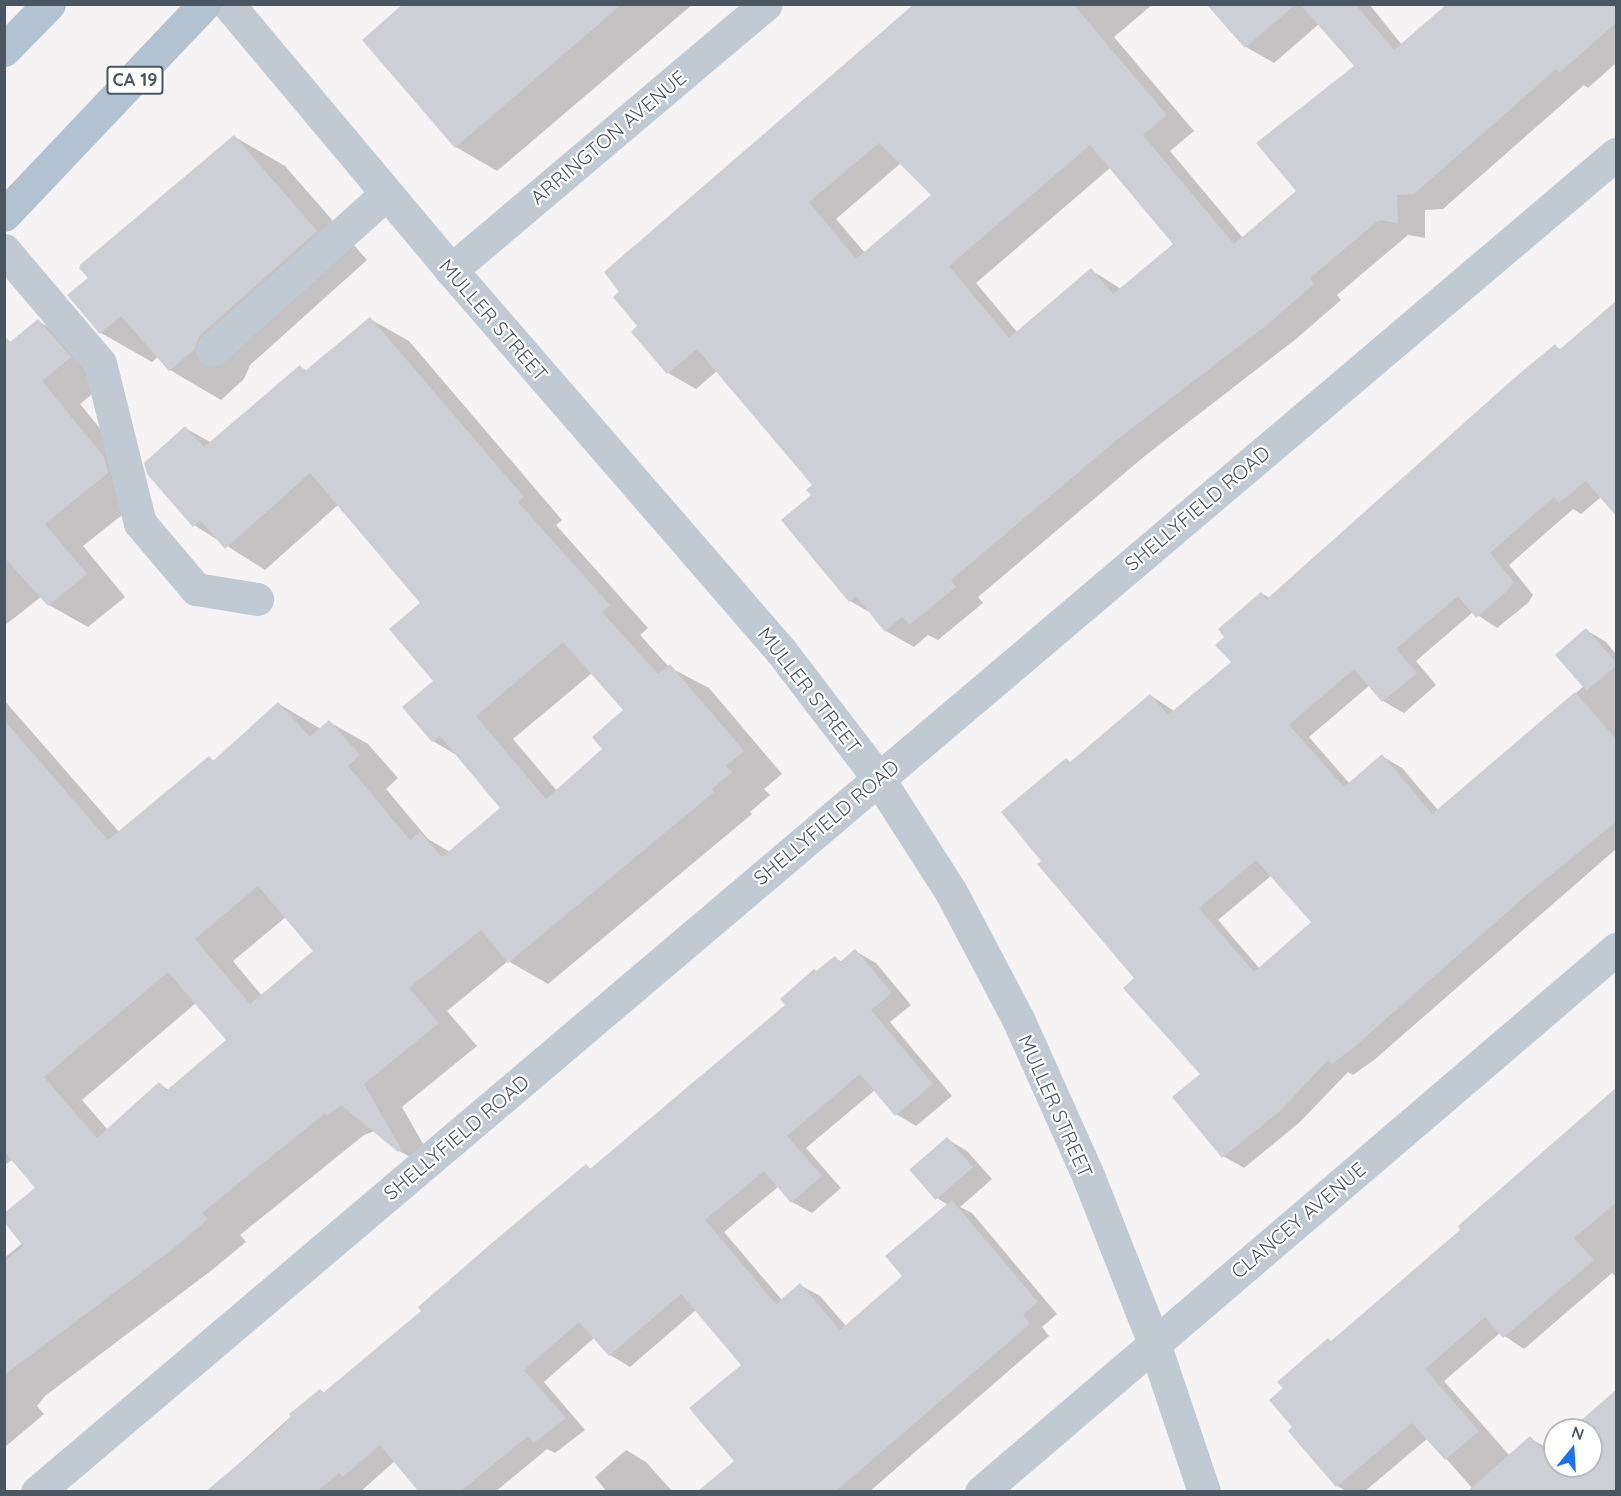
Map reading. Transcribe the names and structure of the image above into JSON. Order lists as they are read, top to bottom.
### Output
{
  "streets": {
    "main road": ["CA 19"],
    "street": [
      "ARRINGTON AVENUE",
      "MULLER STREET",
      "SHELLYFIELD ROAD",
      "CLANCEY AVENUE"
    ]
  },
  "crossings": [
    ["ARRINGTON AVENUE", "MULLER STREET"],
    ["MULLER STREET", "SHELLYFIELD ROAD"],
    ["MULLER STREET", "CLANCEY AVENUE"]
  ],
  "north": "top"
}
